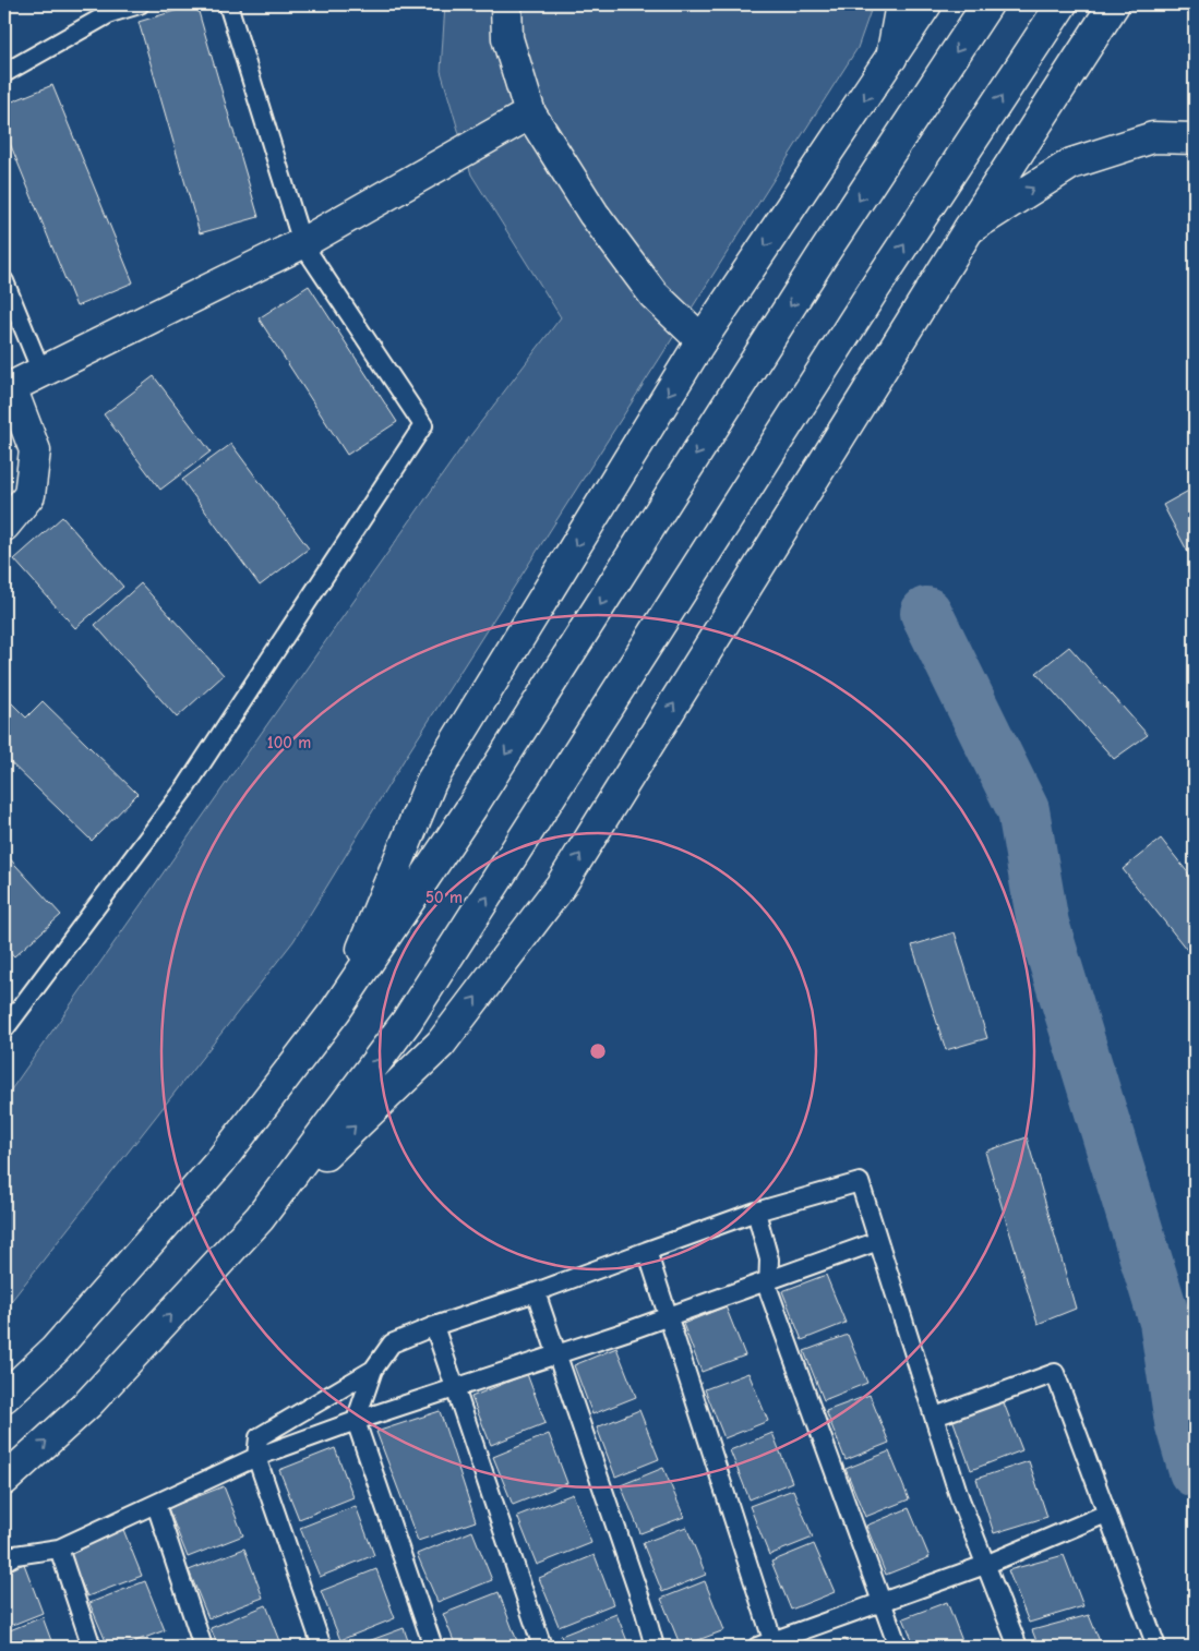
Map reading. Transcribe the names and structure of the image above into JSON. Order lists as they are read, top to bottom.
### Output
{
  "rings": ["100 m", "50 m"]
}
